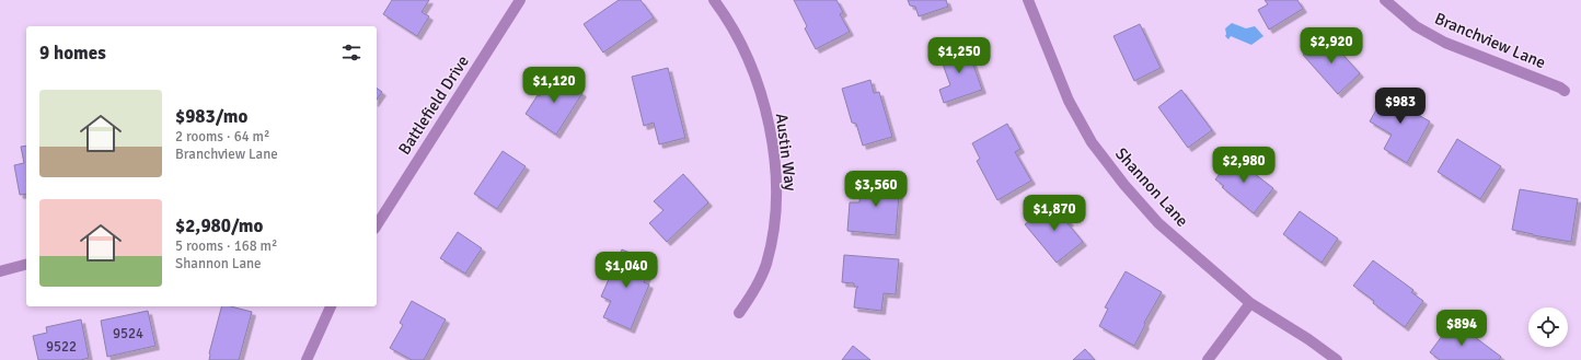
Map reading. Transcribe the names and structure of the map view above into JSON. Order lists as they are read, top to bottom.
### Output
{
  "streets": {
    "street": [
      "Branchview Lane",
      "Battlefield Drive",
      "Austin Way",
      "Shannon Lane"
    ]
  },
  "house_numbers": ["9524", "9522"],
  "page": {
    "heading": "9 homes",
    "price": [
      "$2,920",
      "$1,250",
      "$1,120",
      "$983",
      "$2,980",
      "$3,560",
      "$1,870",
      "$1,040",
      "$894"
    ],
    "list": [
      {
        "name": "$983/mo",
        "note": "2 rooms · 64 m² · Branchview Lane"
      },
      {
        "name": "$2,980/mo",
        "note": "5 rooms · 168 m² · Shannon Lane"
      }
    ]
  }
}
